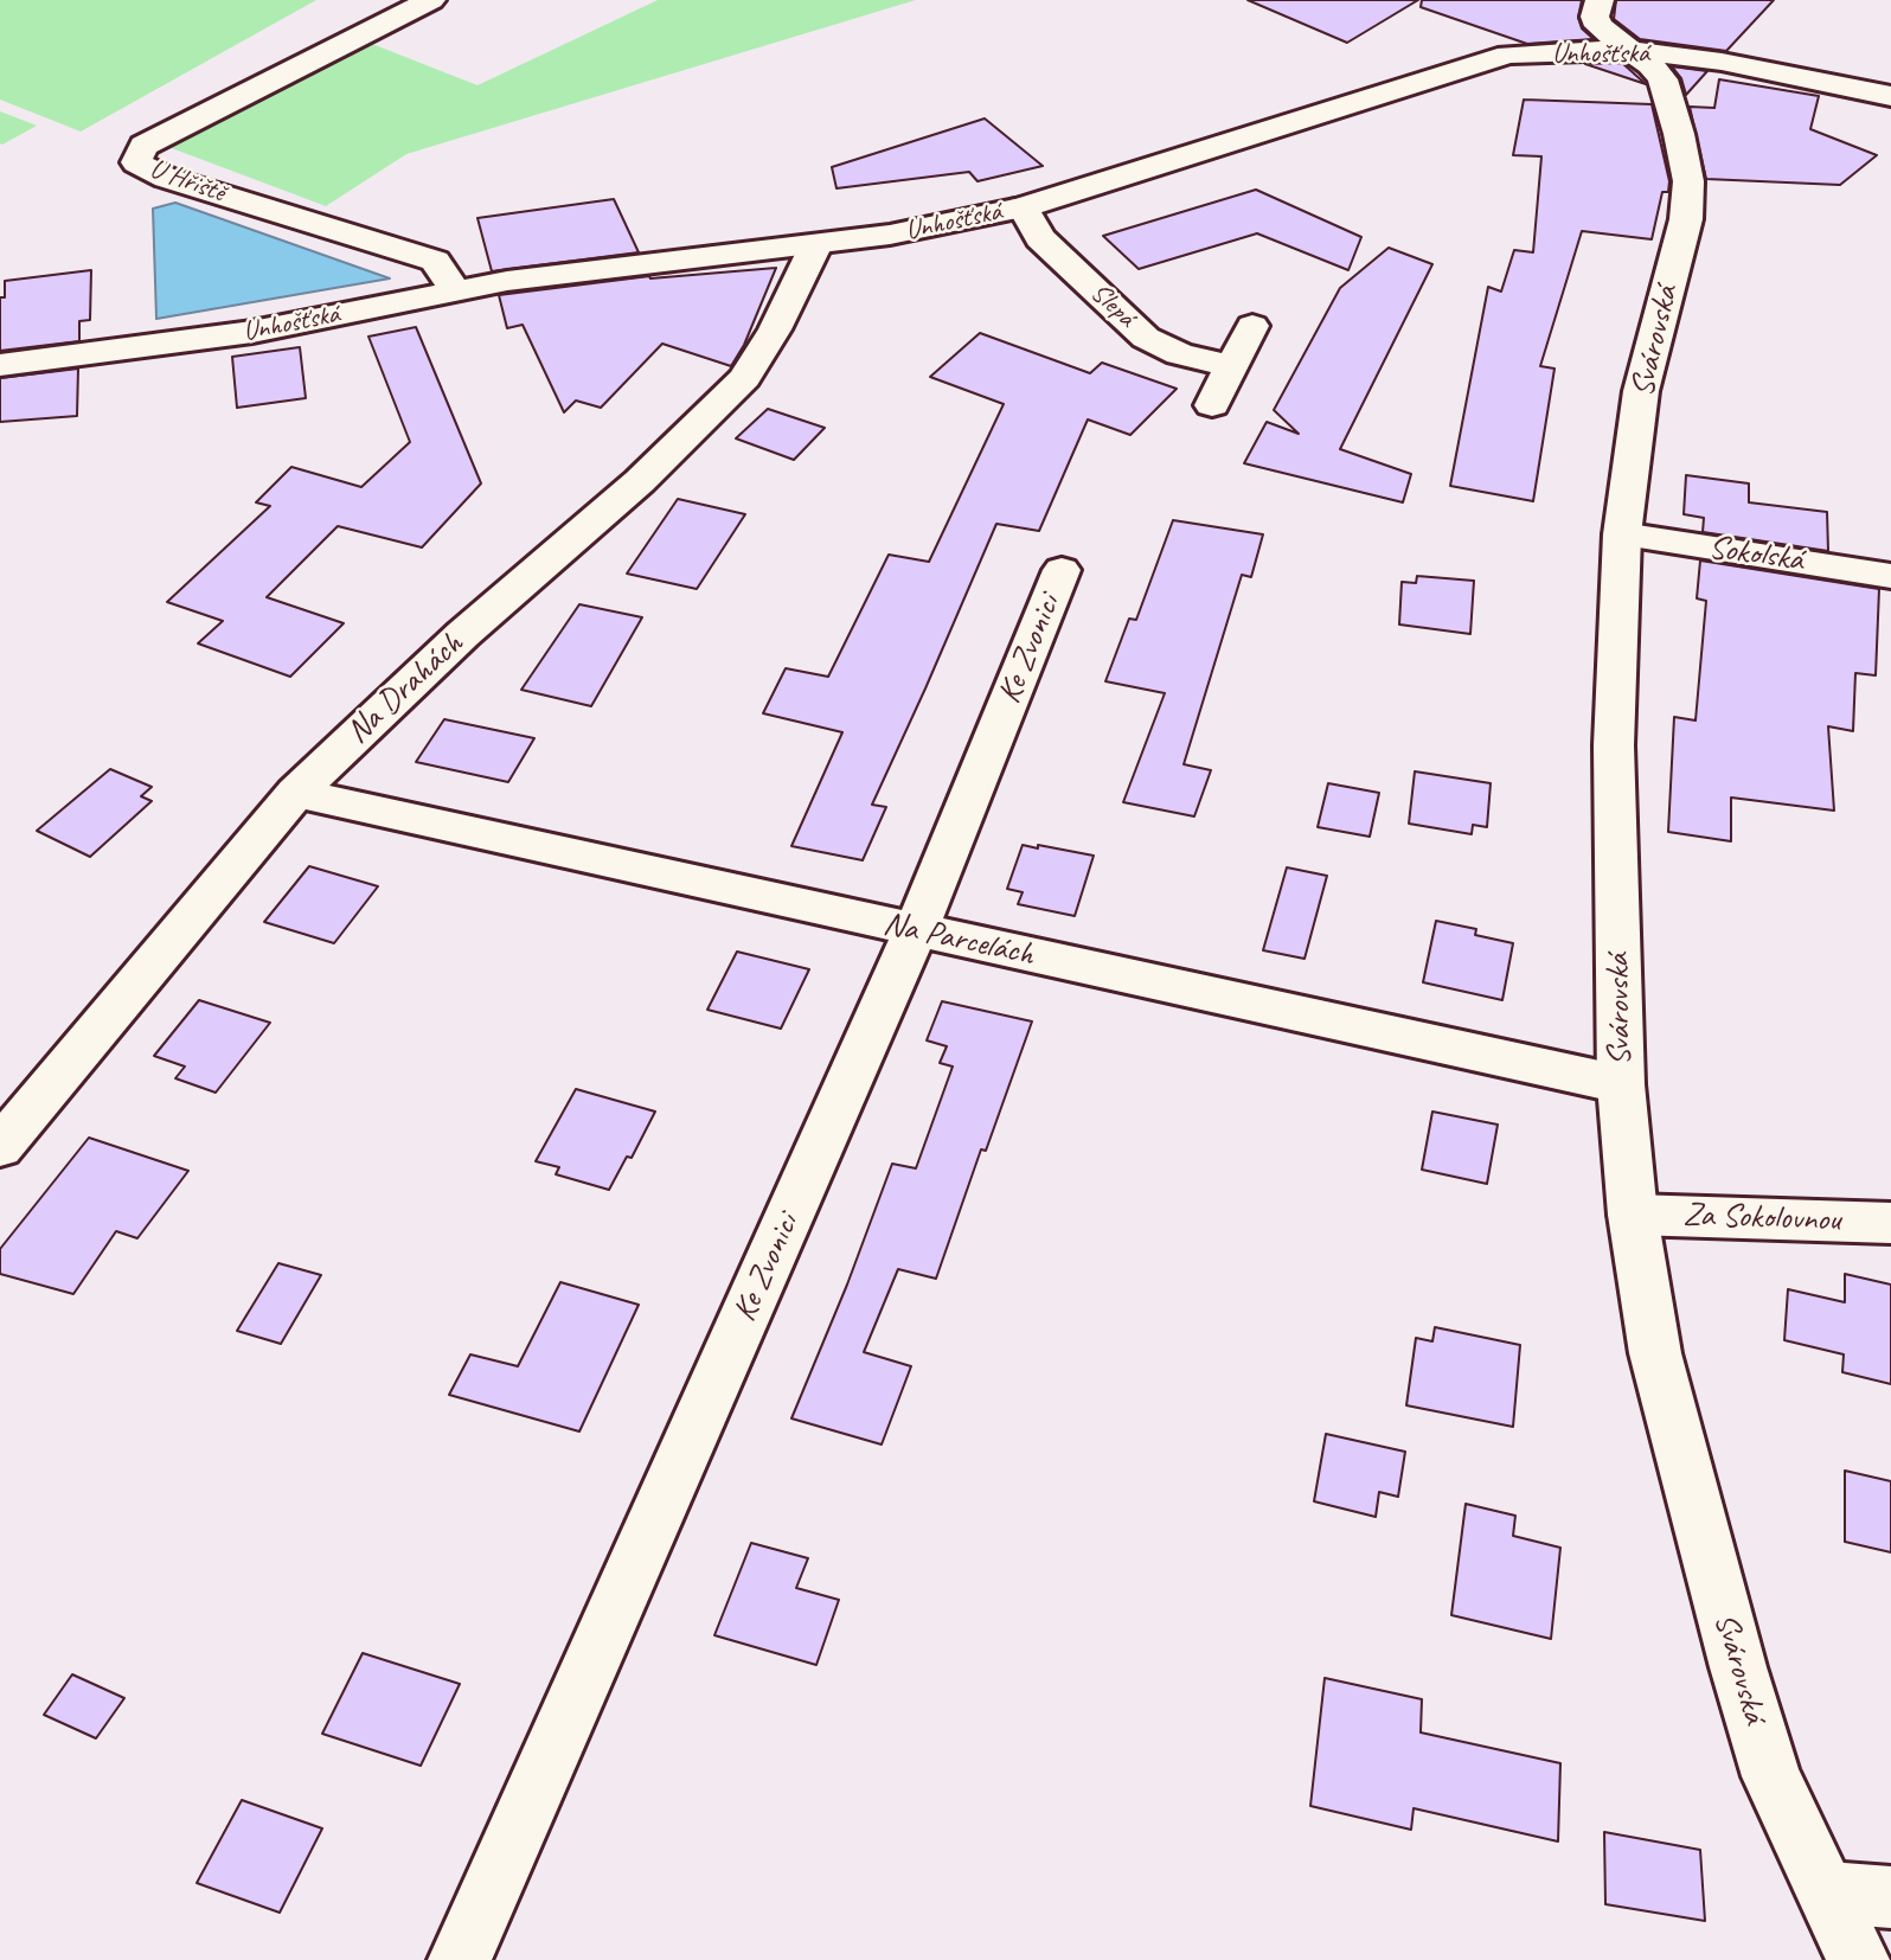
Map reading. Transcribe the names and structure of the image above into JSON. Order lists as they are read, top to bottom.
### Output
{
  "streets": {
    "street": [
      "Unhošťská",
      "U Hřiště",
      "Slepá",
      "Svárovská",
      "Sokolská",
      "Ke Zvonici",
      "Na Drahách",
      "Na Parcelách",
      "Za Sokolovnou"
    ]
  },
  "crossings": [
    ["Unhošťská", "U Hřiště"],
    ["Unhošťská", "Slepá"],
    ["Unhošťská", "Svárovská"],
    ["Unhošťská", "Na Drahách"],
    ["Svárovská", "Sokolská"],
    ["Svárovská", "Na Parcelách"],
    ["Svárovská", "Za Sokolovnou"],
    ["Ke Zvonici", "Na Parcelách"],
    ["Na Drahách", "Na Parcelách"]
  ]
}
